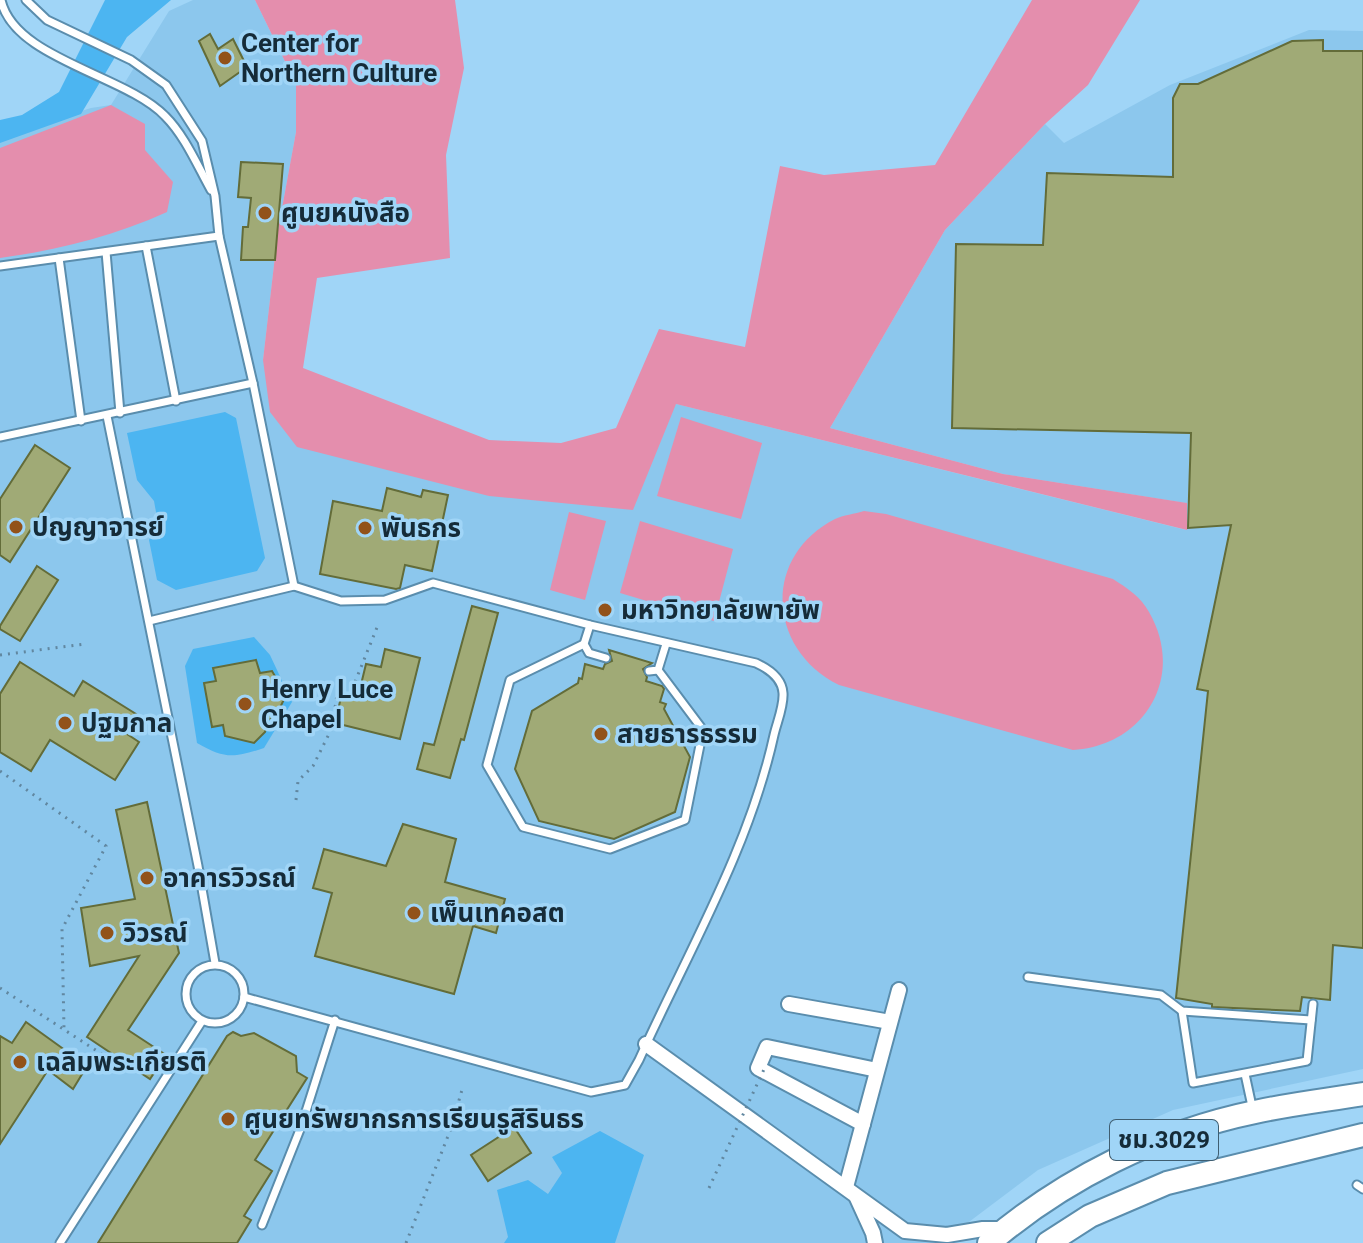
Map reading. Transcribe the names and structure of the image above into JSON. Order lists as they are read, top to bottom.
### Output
{
  "streets": {
    "main road": ["ชม.3029"]
  },
  "places": [
    "Center for Northern Culture",
    "ศูนยหนังสือ",
    "ปญญาจารย์",
    "พันธกร",
    "มหาวิทยาลัยพายัพ",
    "Henry Luce Chapel",
    "ปฐมกาล",
    "สายธารธรรม",
    "อาคารวิวรณ์",
    "เพ็นเทคอสต",
    "วิวรณ์",
    "เฉลิมพระเกียรติ",
    "ศูนยทรัพยากรการเรียนรูสิรินธร"
  ]
}
